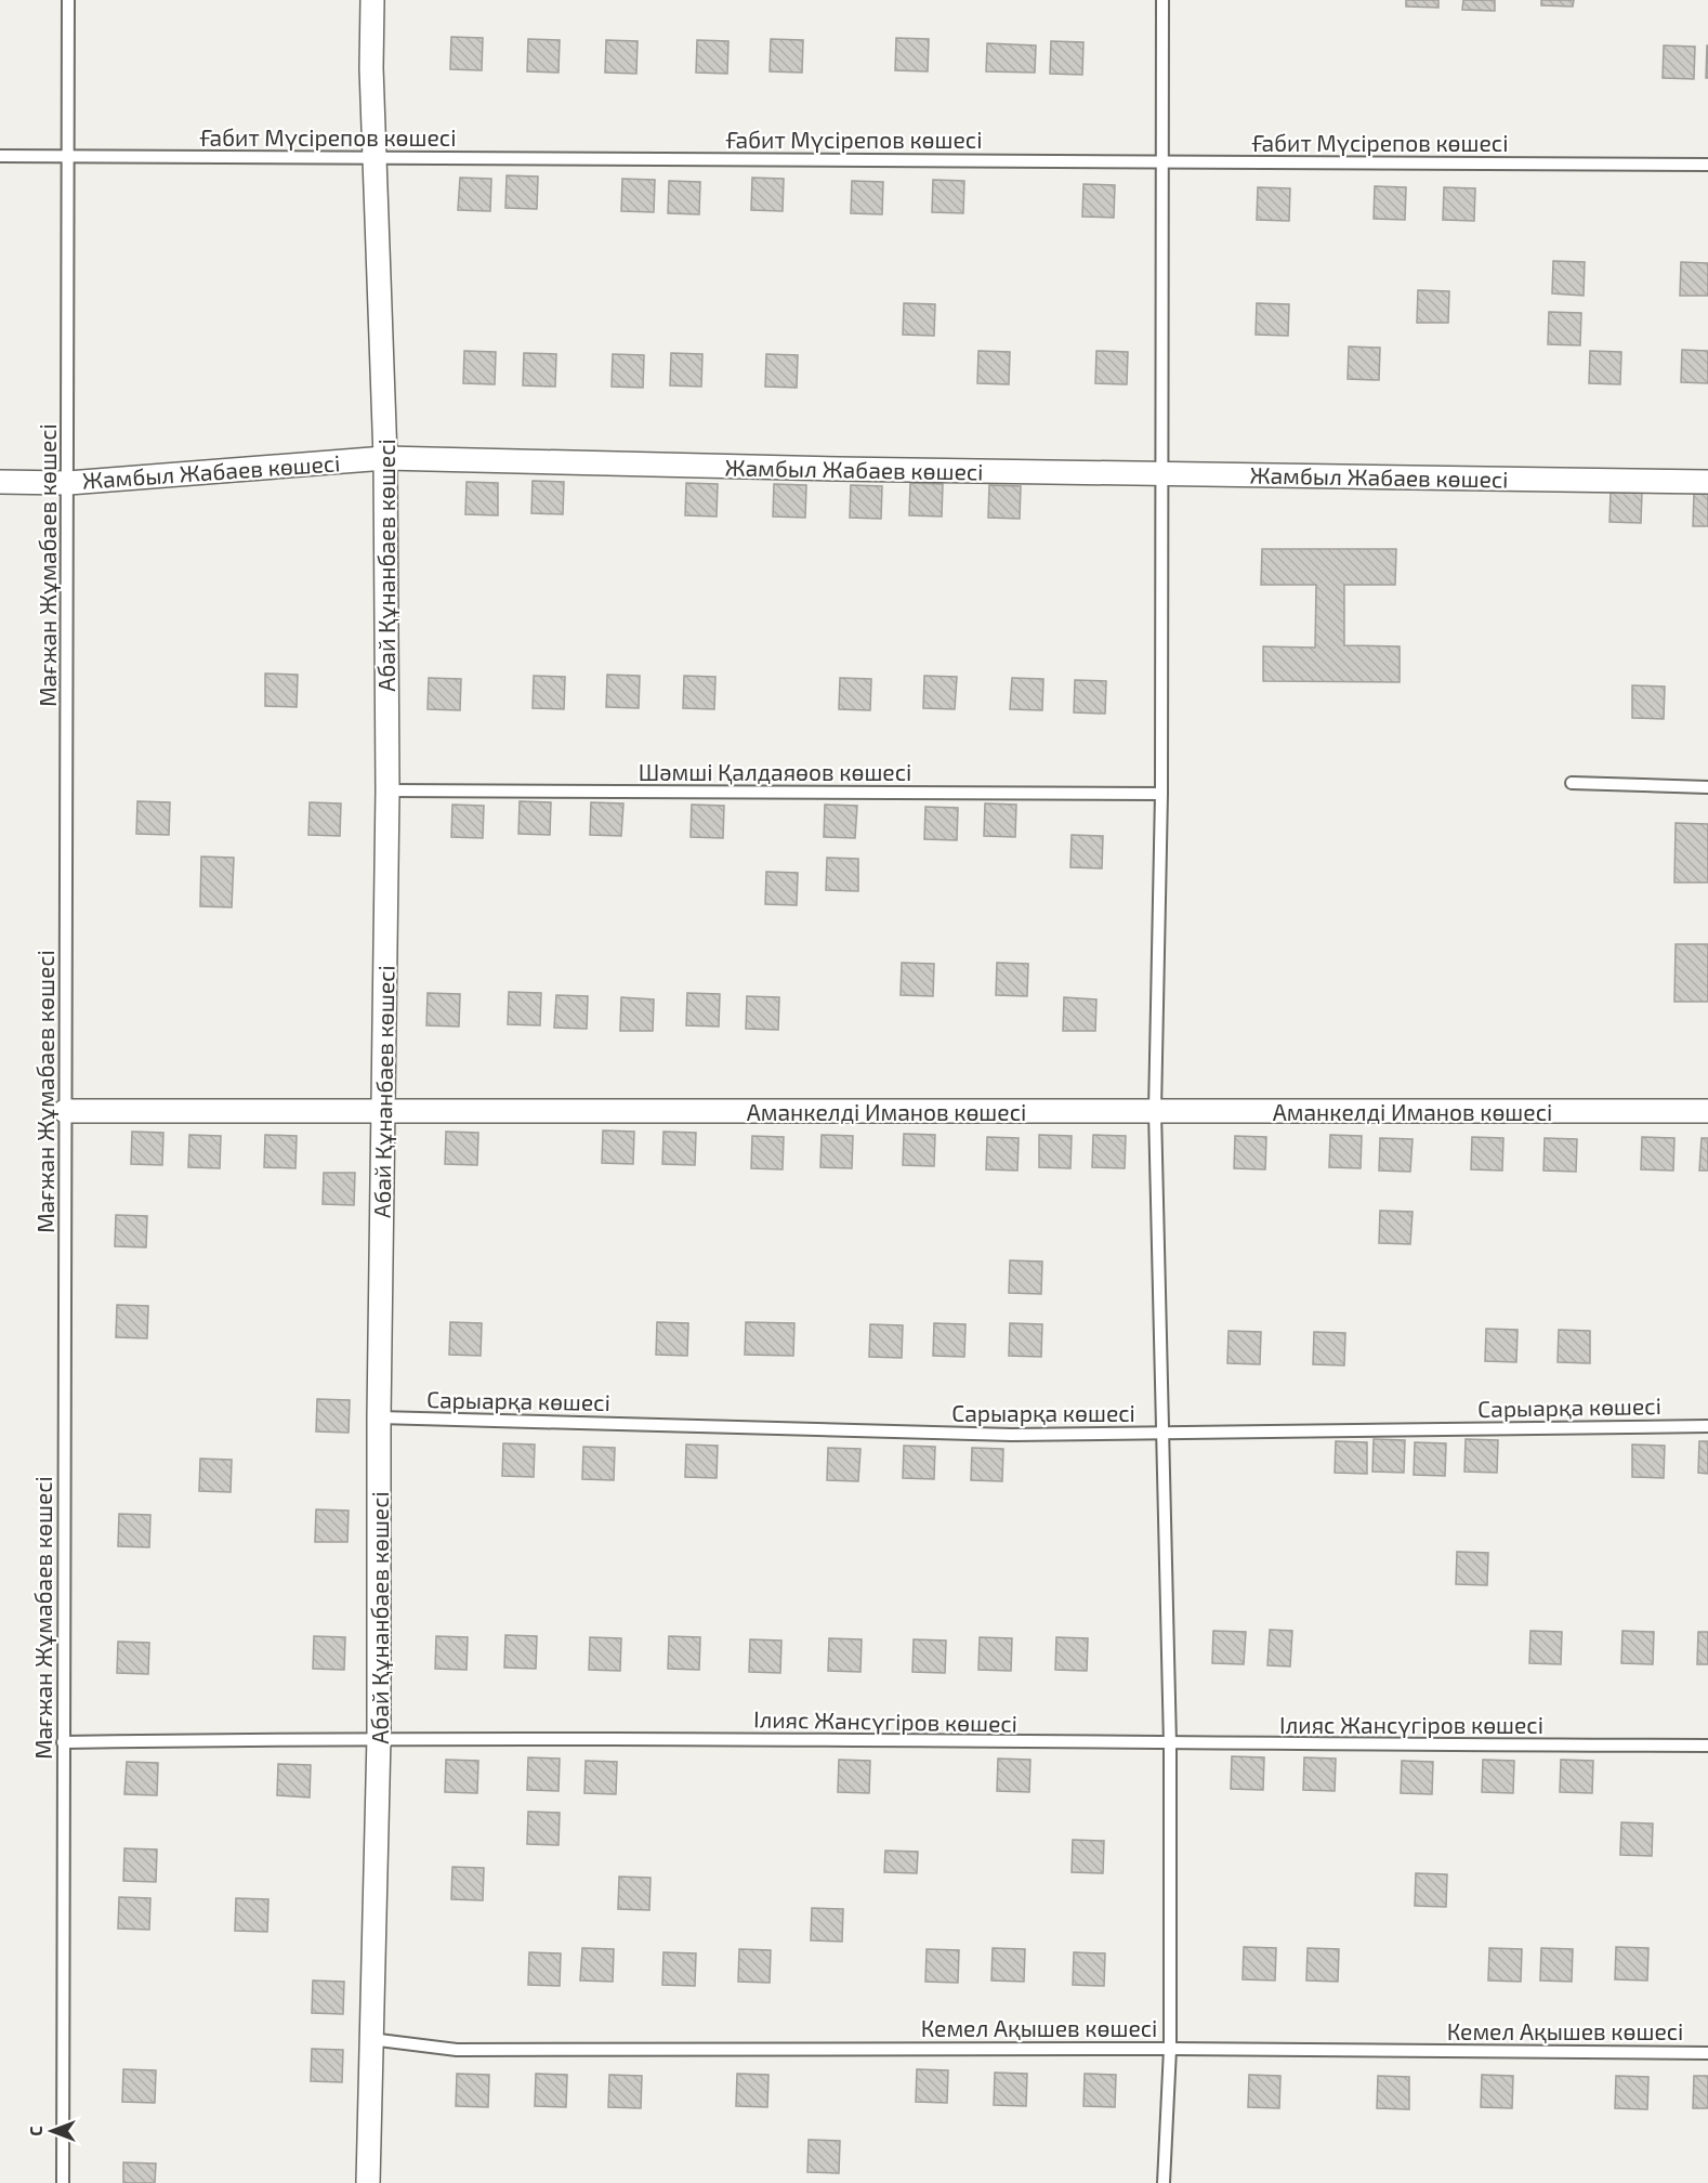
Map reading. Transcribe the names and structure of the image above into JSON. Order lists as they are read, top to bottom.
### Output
{
  "streets": {
    "street": ["Жамбыл Жабаев көшесі", "Абай Құнанбаев көшесі", "Аманкелді Иманов көшесі"],
    "lane": [
      "Ғабит Мүсірепов көшесі",
      "Мағжан Жұмабаев көшесі",
      "Шәмші Қалдаяөов көшесі",
      "Сарыарқа көшесі",
      "Ілияс Жансүгіров көшесі",
      "Кемел Ақышев көшесі"
    ]
  },
  "crossings": [
    ["Ғабит Мүсірепов көшесі", "Мағжан Жұмабаев көшесі"],
    ["Ғабит Мүсірепов көшесі", "Абай Құнанбаев көшесі"],
    ["Жамбыл Жабаев көшесі", "Мағжан Жұмабаев көшесі"],
    ["Жамбыл Жабаев көшесі", "Абай Құнанбаев көшесі"],
    ["Мағжан Жұмабаев көшесі", "Аманкелді Иманов көшесі"],
    ["Мағжан Жұмабаев көшесі", "Ілияс Жансүгіров көшесі"],
    ["Абай Құнанбаев көшесі", "Шәмші Қалдаяөов көшесі"],
    ["Абай Құнанбаев көшесі", "Аманкелді Иманов көшесі"],
    ["Абай Құнанбаев көшесі", "Сарыарқа көшесі"],
    ["Абай Құнанбаев көшесі", "Ілияс Жансүгіров көшесі"],
    ["Абай Құнанбаев көшесі", "Кемел Ақышев көшесі"]
  ],
  "north": "left"
}
